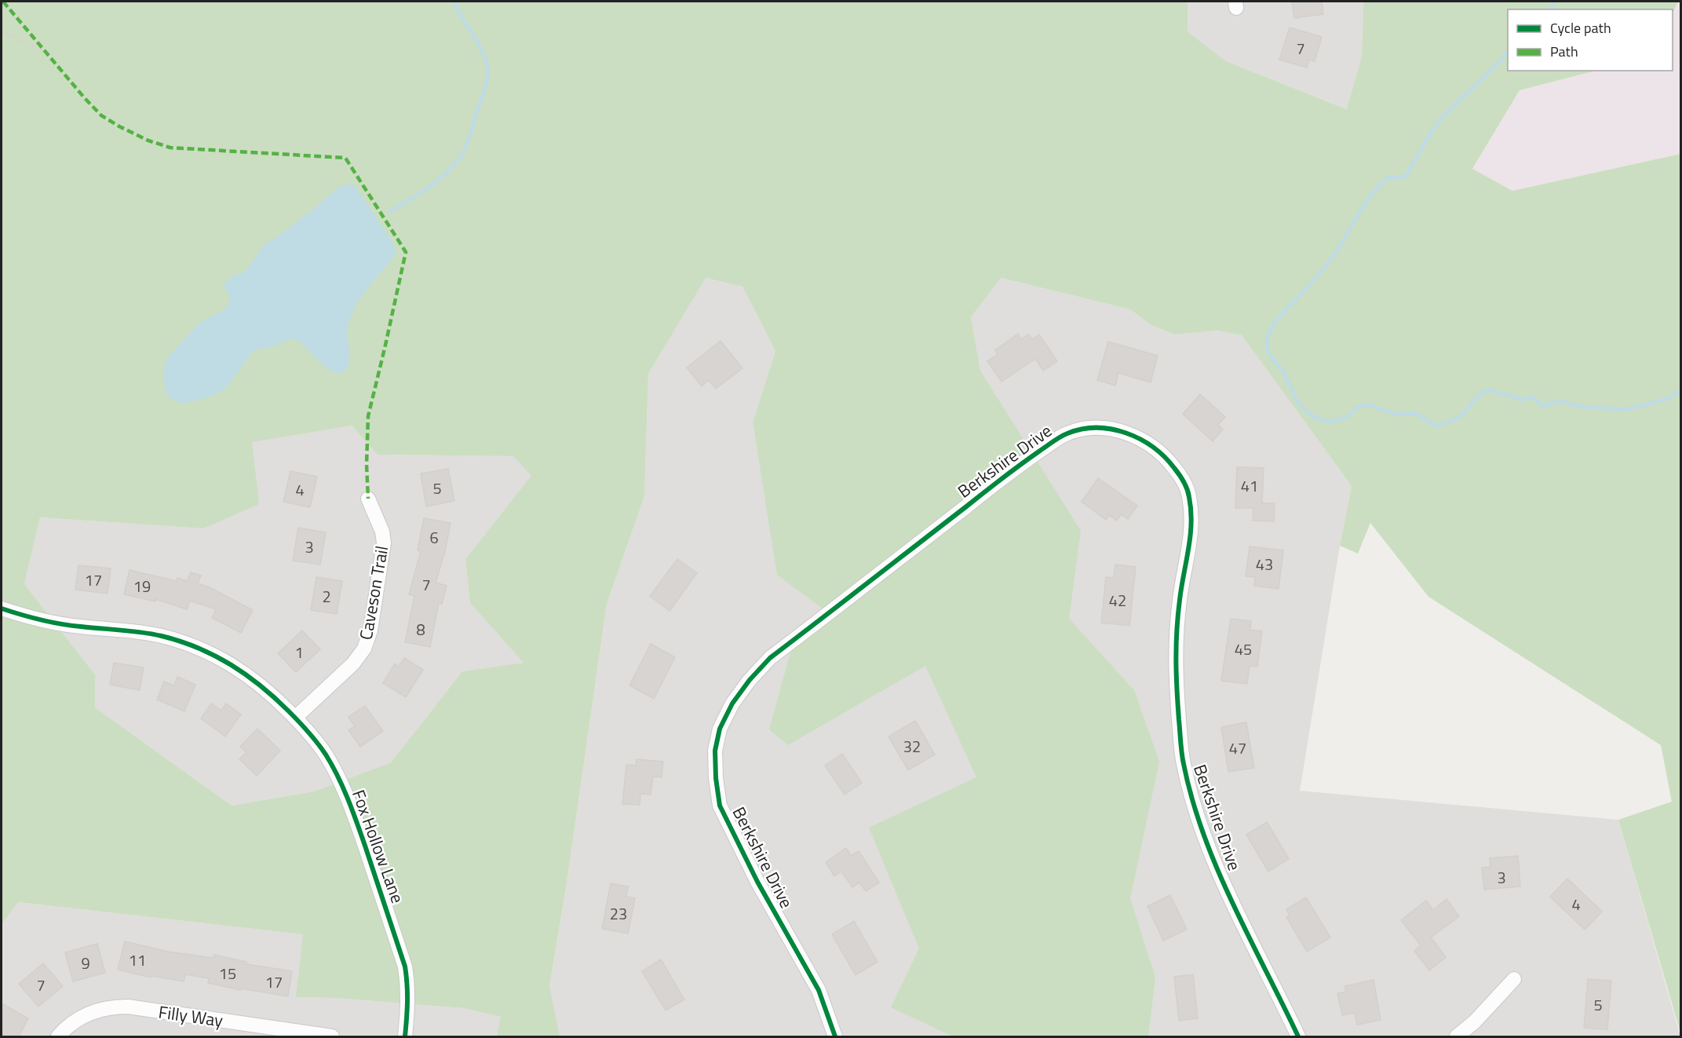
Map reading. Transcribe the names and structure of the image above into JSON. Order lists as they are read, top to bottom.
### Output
{
  "streets": {
    "street": [
      "Berkshire Drive",
      "Caveson Trail",
      "Fox Hollow Lane",
      "Filly Way"
    ]
  },
  "crossings": [
    ["Caveson Trail", "Fox Hollow Lane"]
  ],
  "house_numbers": [
    "7",
    "41",
    "5",
    "4",
    "6",
    "3",
    "43",
    "17",
    "7",
    "19",
    "2",
    "42",
    "8",
    "45",
    "1",
    "32",
    "47",
    "3",
    "4",
    "23",
    "11",
    "9",
    "15",
    "17",
    "7",
    "5"
  ],
  "legend": ["Cycle path", "Path"]
}
